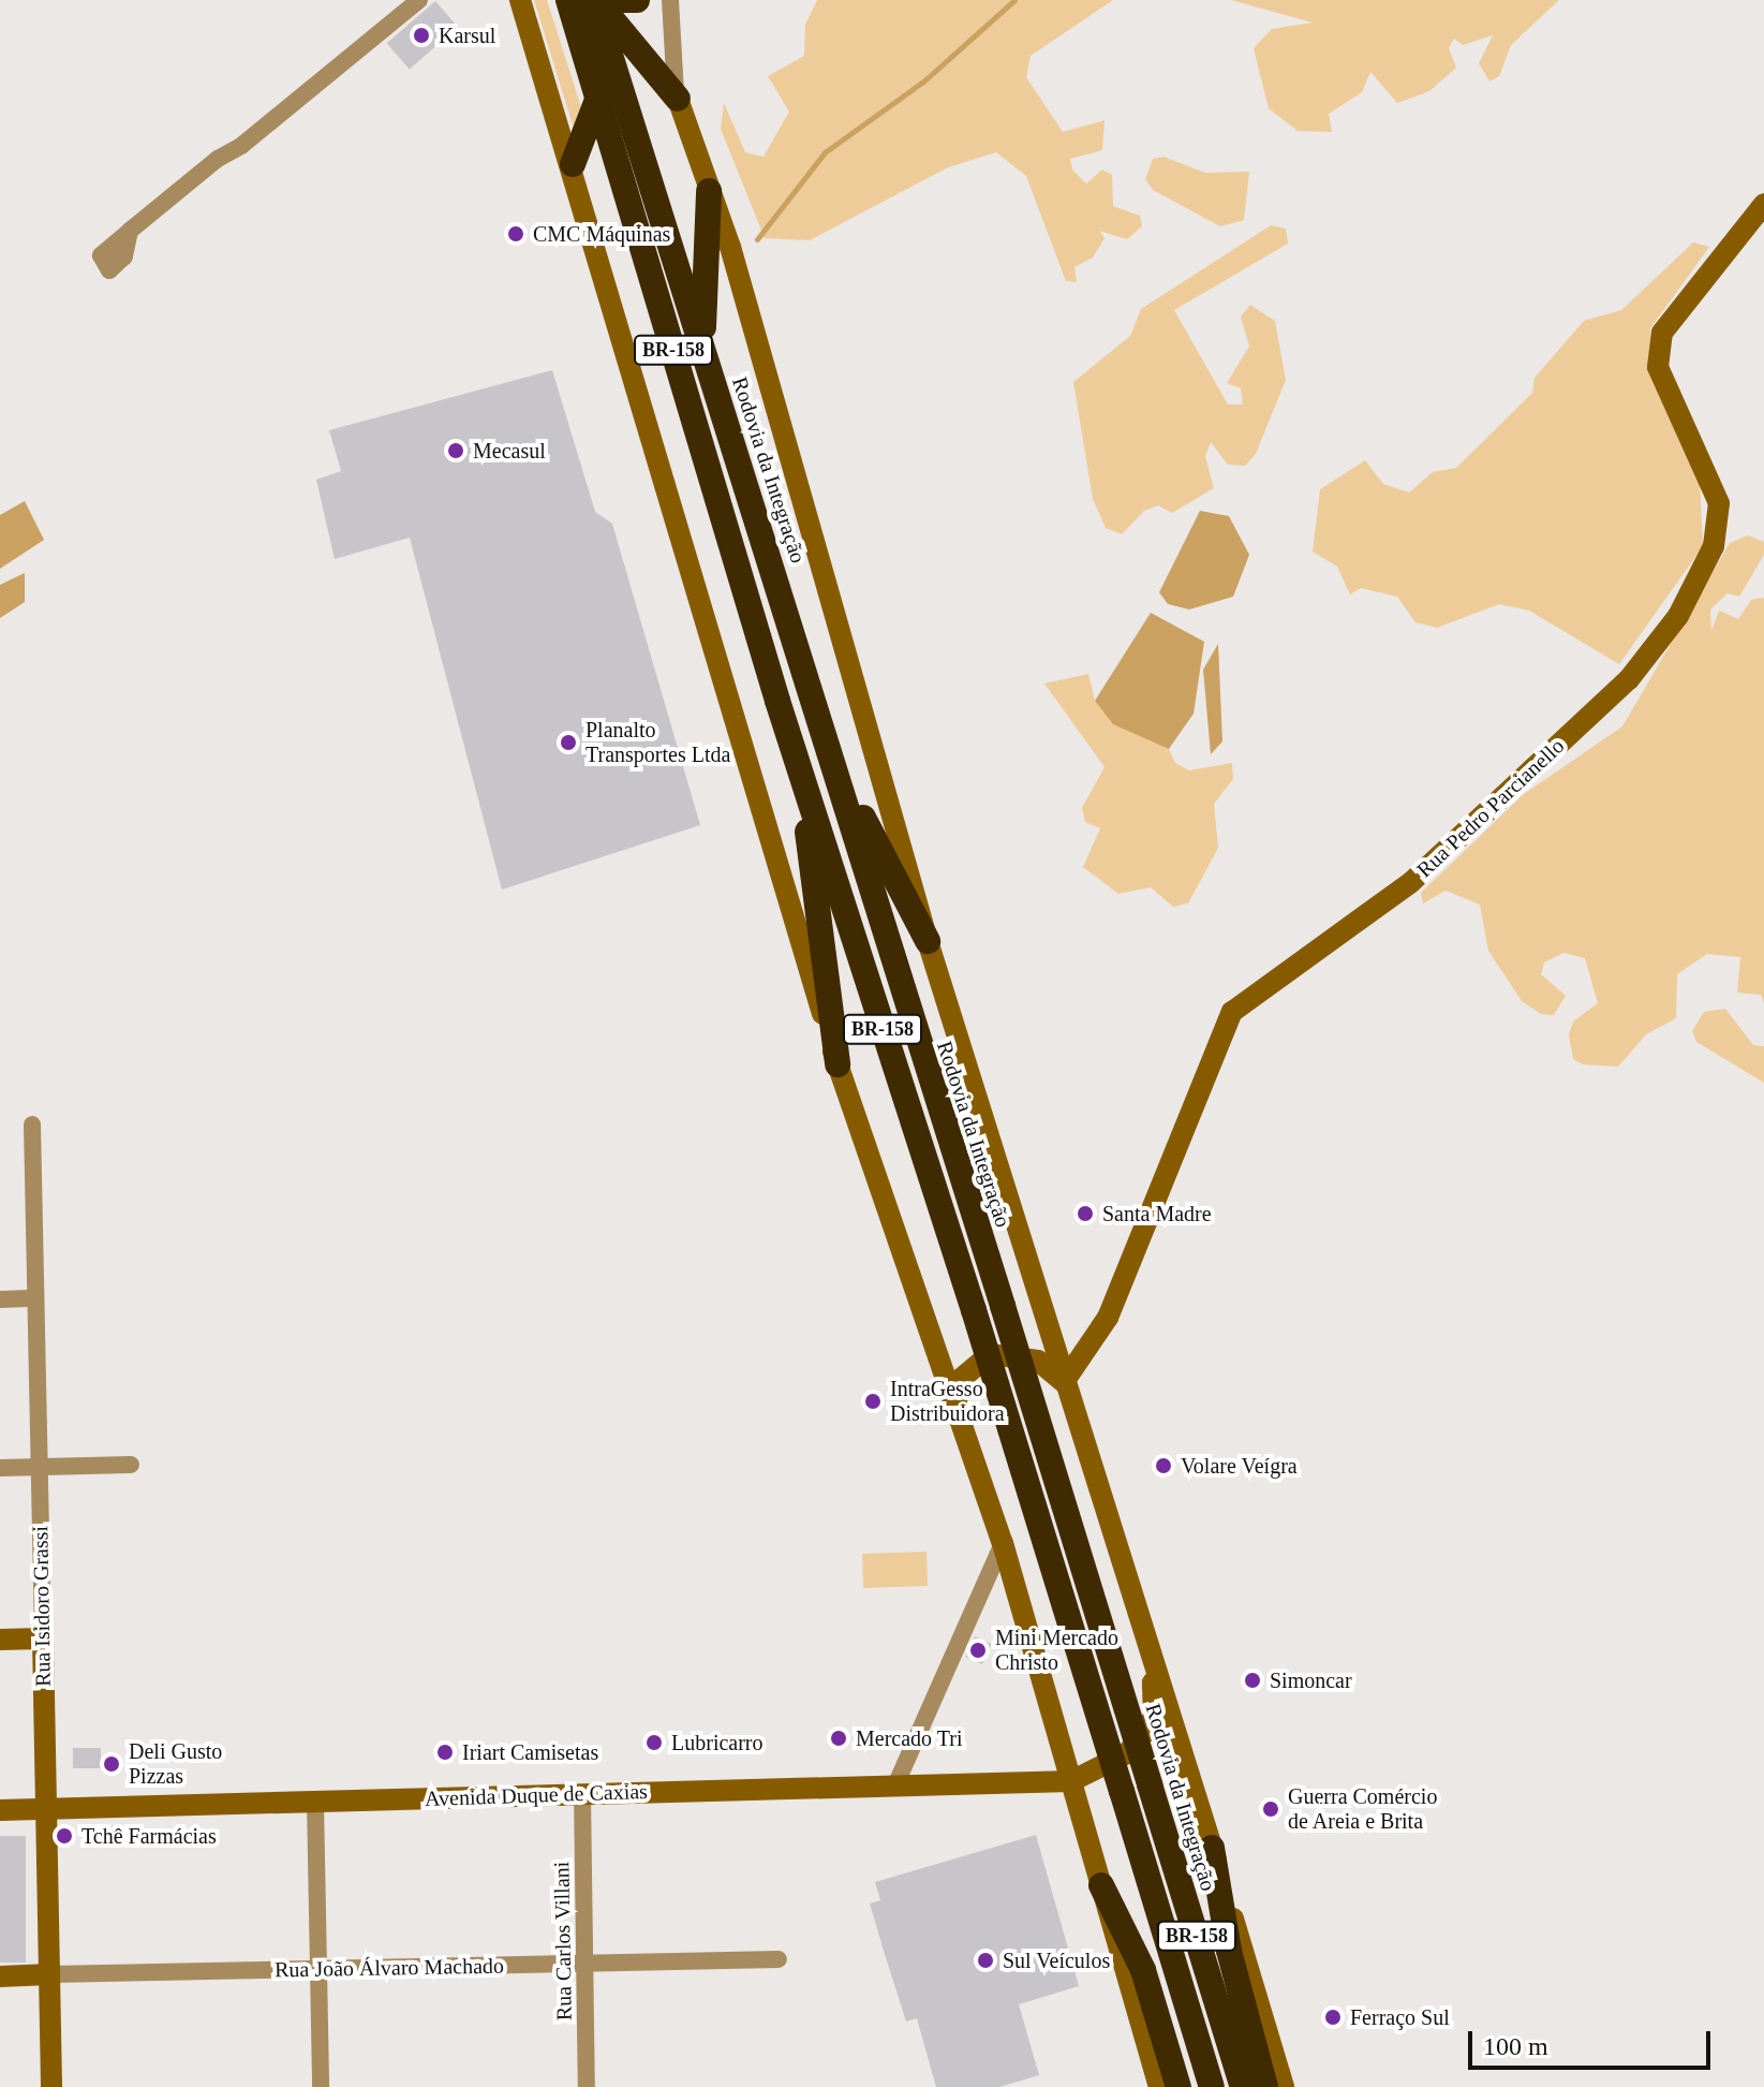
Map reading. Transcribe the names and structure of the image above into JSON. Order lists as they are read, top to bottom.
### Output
{
  "streets": {
    "highway": ["BR-158", "Rodovia da Integração"],
    "main road": [
      "Rua Pedro Parcianello",
      "Rua Isidoro Grassi",
      "Avenida Duque de Caxias",
      "Rua João Álvaro Machado"
    ],
    "street": ["Rua Carlos Villani"]
  },
  "crossings": [
    ["BR-158", "Rodovia da Integração"],
    ["BR-158", "Rua Pedro Parcianello"],
    ["BR-158", "Avenida Duque de Caxias"],
    ["Rua Isidoro Grassi", "Avenida Duque de Caxias"],
    ["Rua Isidoro Grassi", "Rua João Álvaro Machado"],
    ["Avenida Duque de Caxias", "Rua Carlos Villani"],
    ["Rua Carlos Villani", "Rua João Álvaro Machado"]
  ],
  "places": [
    "Karsul",
    "CMC Máquinas",
    "Mecasul",
    "Planalto Transportes Ltda",
    "Santa Madre",
    "IntraGesso Distribuidora",
    "Volare Veígra",
    "Mini Mercado Christo",
    "Simoncar",
    "Mercado Tri",
    "Lubricarro",
    "Iriart Camisetas",
    "Deli Gusto Pizzas",
    "Guerra Comércio de Areia e Brita",
    "Tchê Farmácias",
    "Sul Veículos",
    "Ferraço Sul"
  ],
  "scale_bar": "100 m"
}
